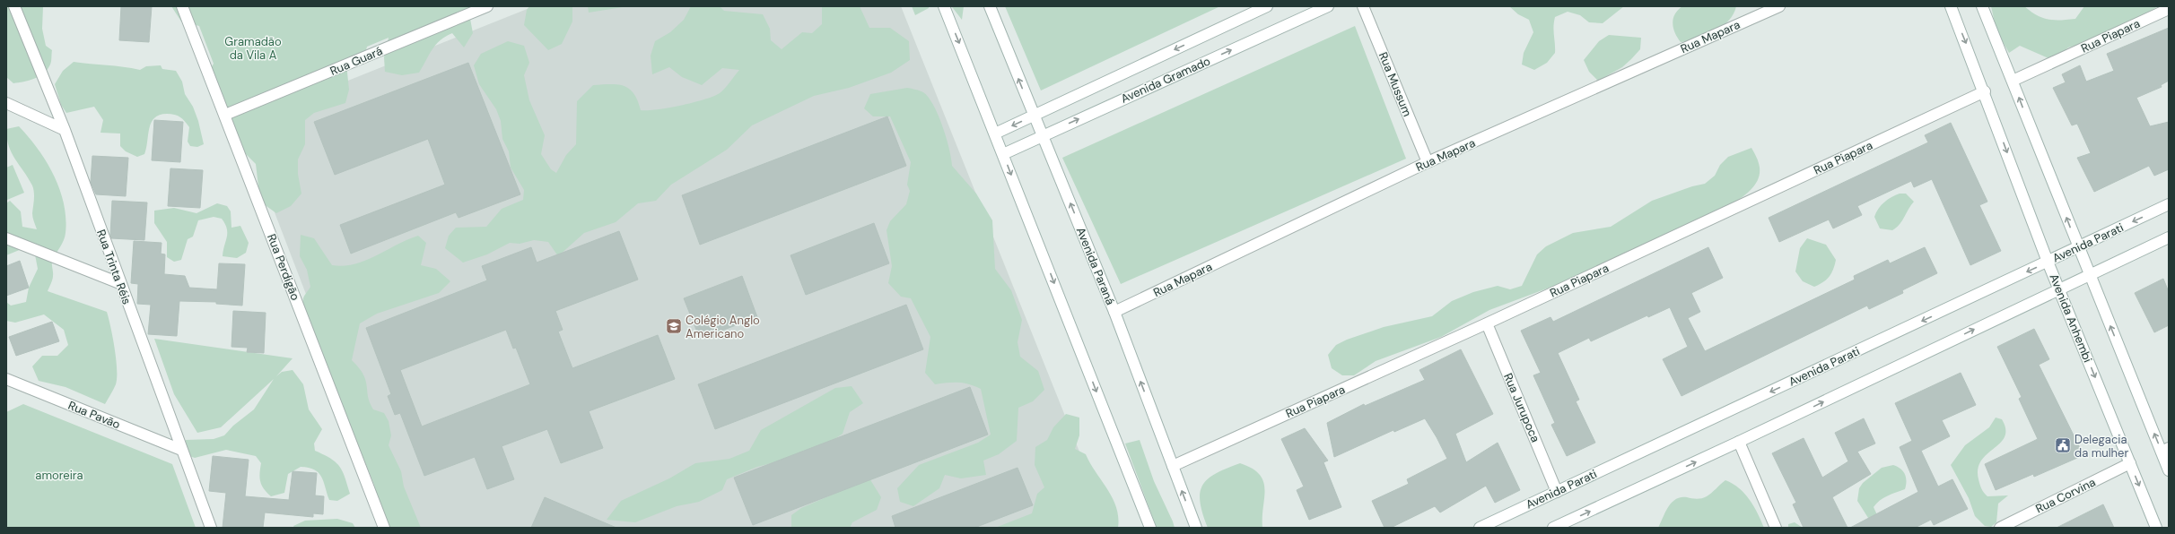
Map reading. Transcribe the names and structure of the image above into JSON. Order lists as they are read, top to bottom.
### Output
{
  "streets": {
    "street": [
      "Rua Piapara",
      "Rua Mapara",
      "Rua Guará",
      "Avenida Gramado",
      "Rua Mussum",
      "Avenida Parati",
      "Avenida Paraná",
      "Rua Trinta Réis",
      "Rua Perdigão",
      "Avenida Anhembi",
      "Rua Jurupoca",
      "Rua Pavão",
      "Rua Corvina"
    ]
  },
  "crossings": [
    ["Rua Piapara", "Avenida Paraná"],
    ["Rua Piapara", "Avenida Anhembi"],
    ["Rua Piapara", "Rua Jurupoca"],
    ["Rua Mapara", "Rua Mussum"],
    ["Rua Mapara", "Avenida Paraná"],
    ["Rua Guará", "Rua Perdigão"],
    ["Avenida Gramado", "Avenida Paraná"],
    ["Avenida Parati", "Avenida Anhembi"],
    ["Avenida Parati", "Rua Jurupoca"],
    ["Rua Trinta Réis", "Rua Pavão"],
    ["Avenida Anhembi", "Rua Corvina"]
  ],
  "parks": ["Gramadão da Vila A", "amoreira"],
  "places": {
    "school or university": ["Colégio Anglo Americano"],
    "public building": ["Delegacia da mulher"]
  }
}
